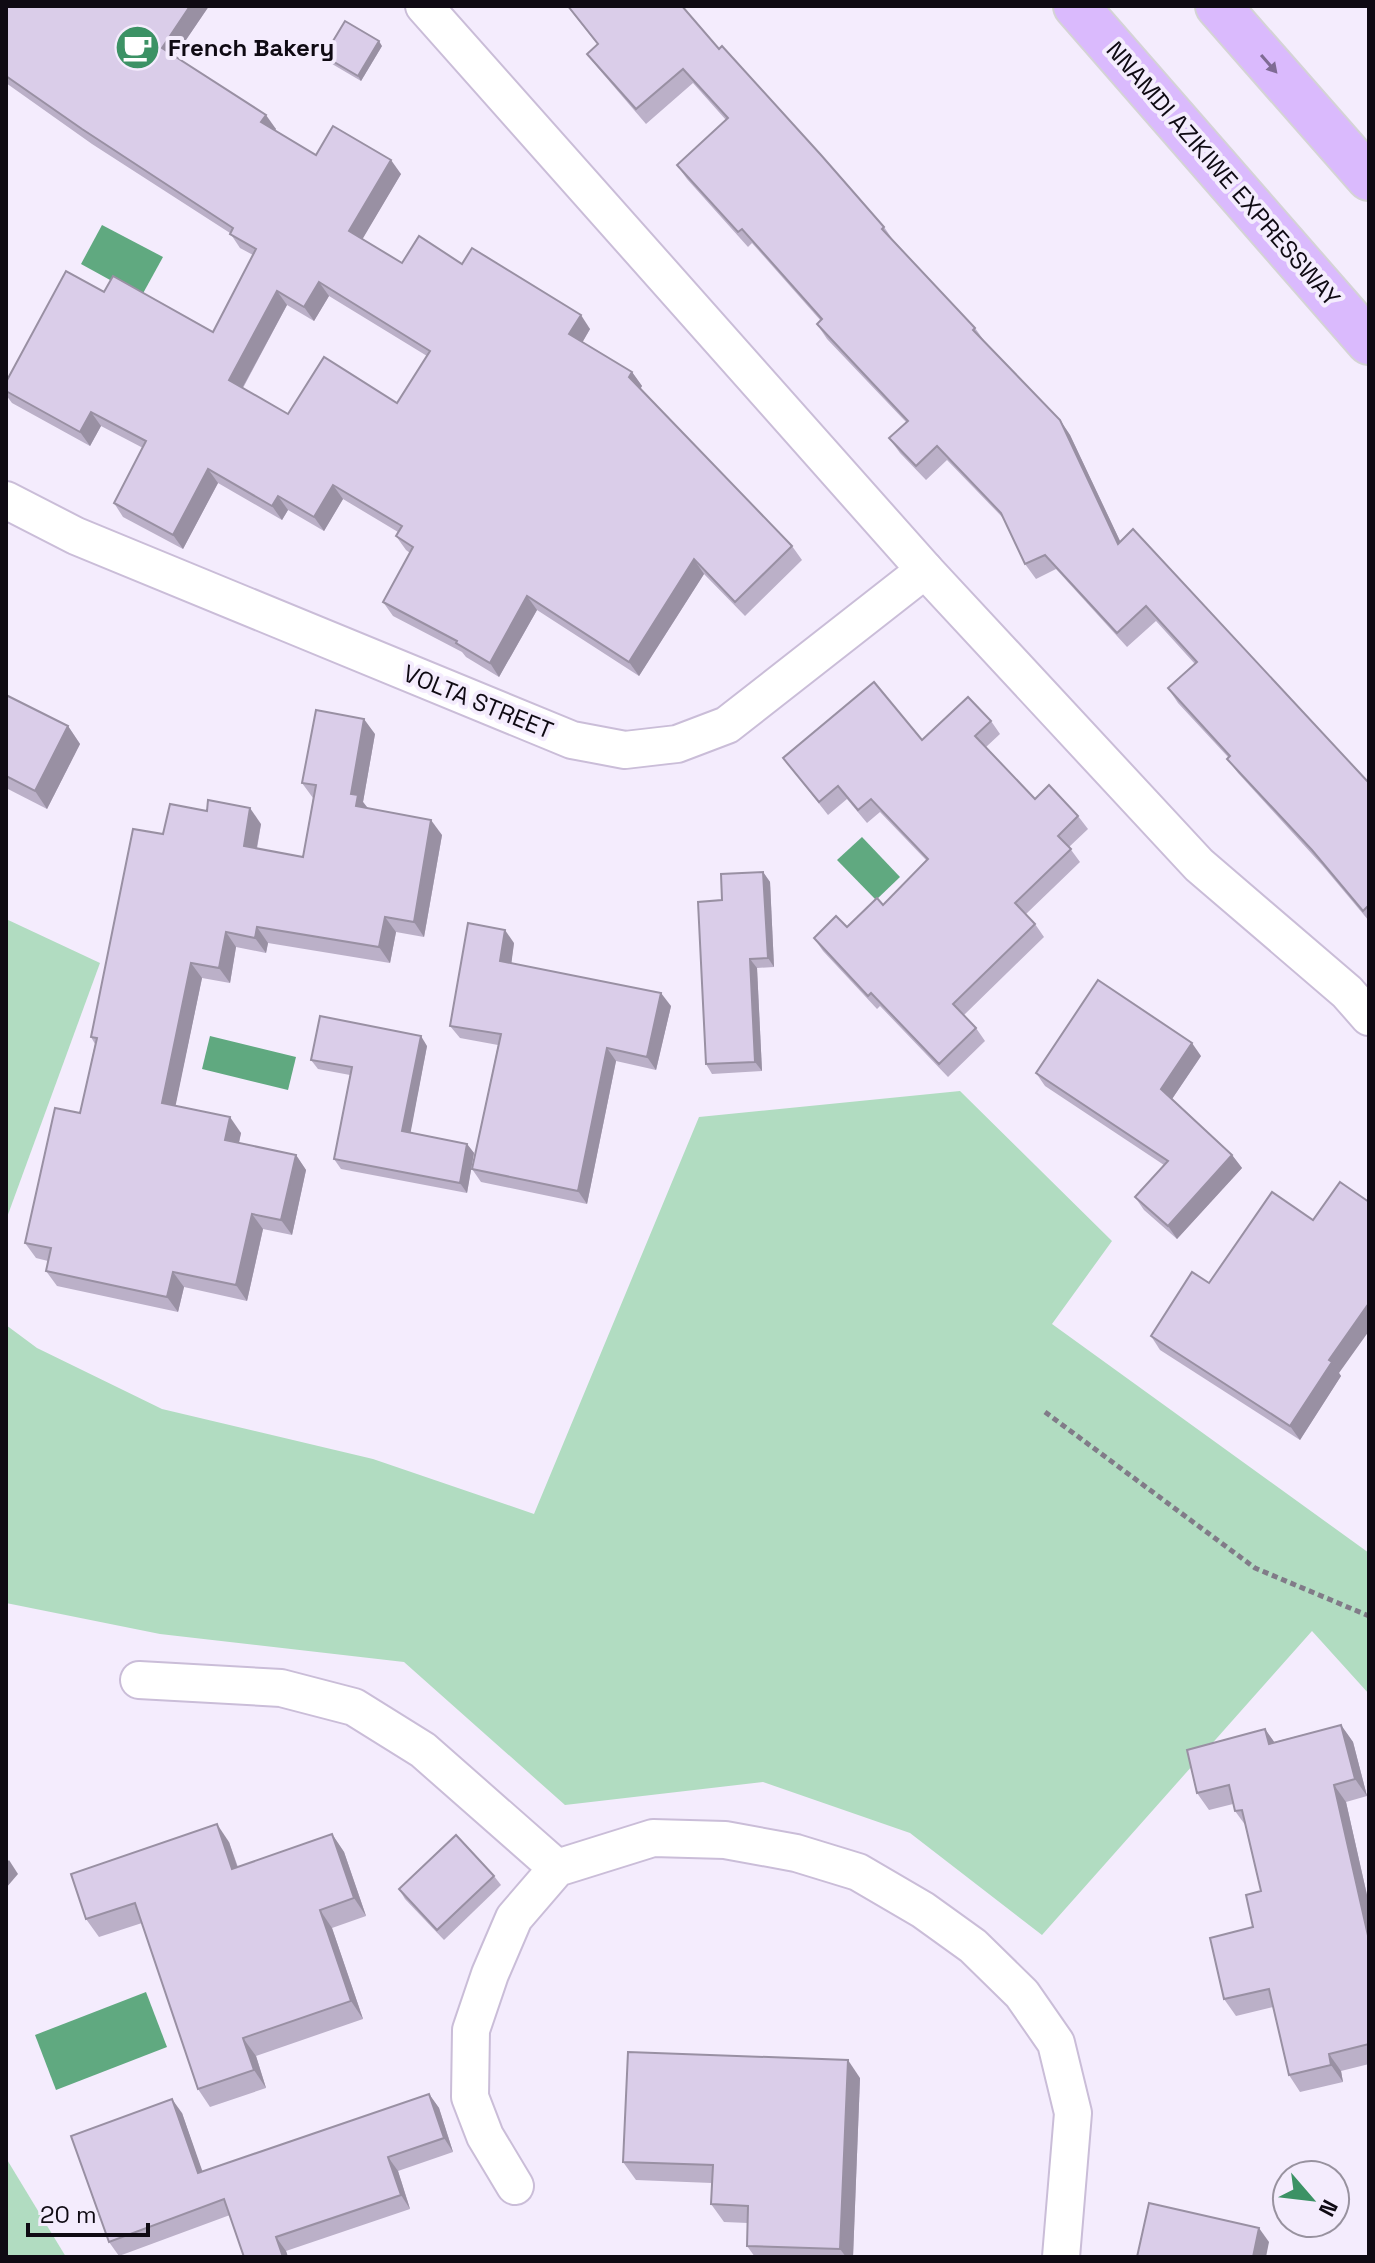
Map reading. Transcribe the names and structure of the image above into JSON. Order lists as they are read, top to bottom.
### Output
{
  "streets": {
    "highway": ["NNAMDI AZIKIWE EXPRESSWAY"],
    "street": ["VOLTA STREET"]
  },
  "places": {
    "cafe": ["French Bakery"]
  },
  "scale_bar": "20 m",
  "north": "bottom right"
}
